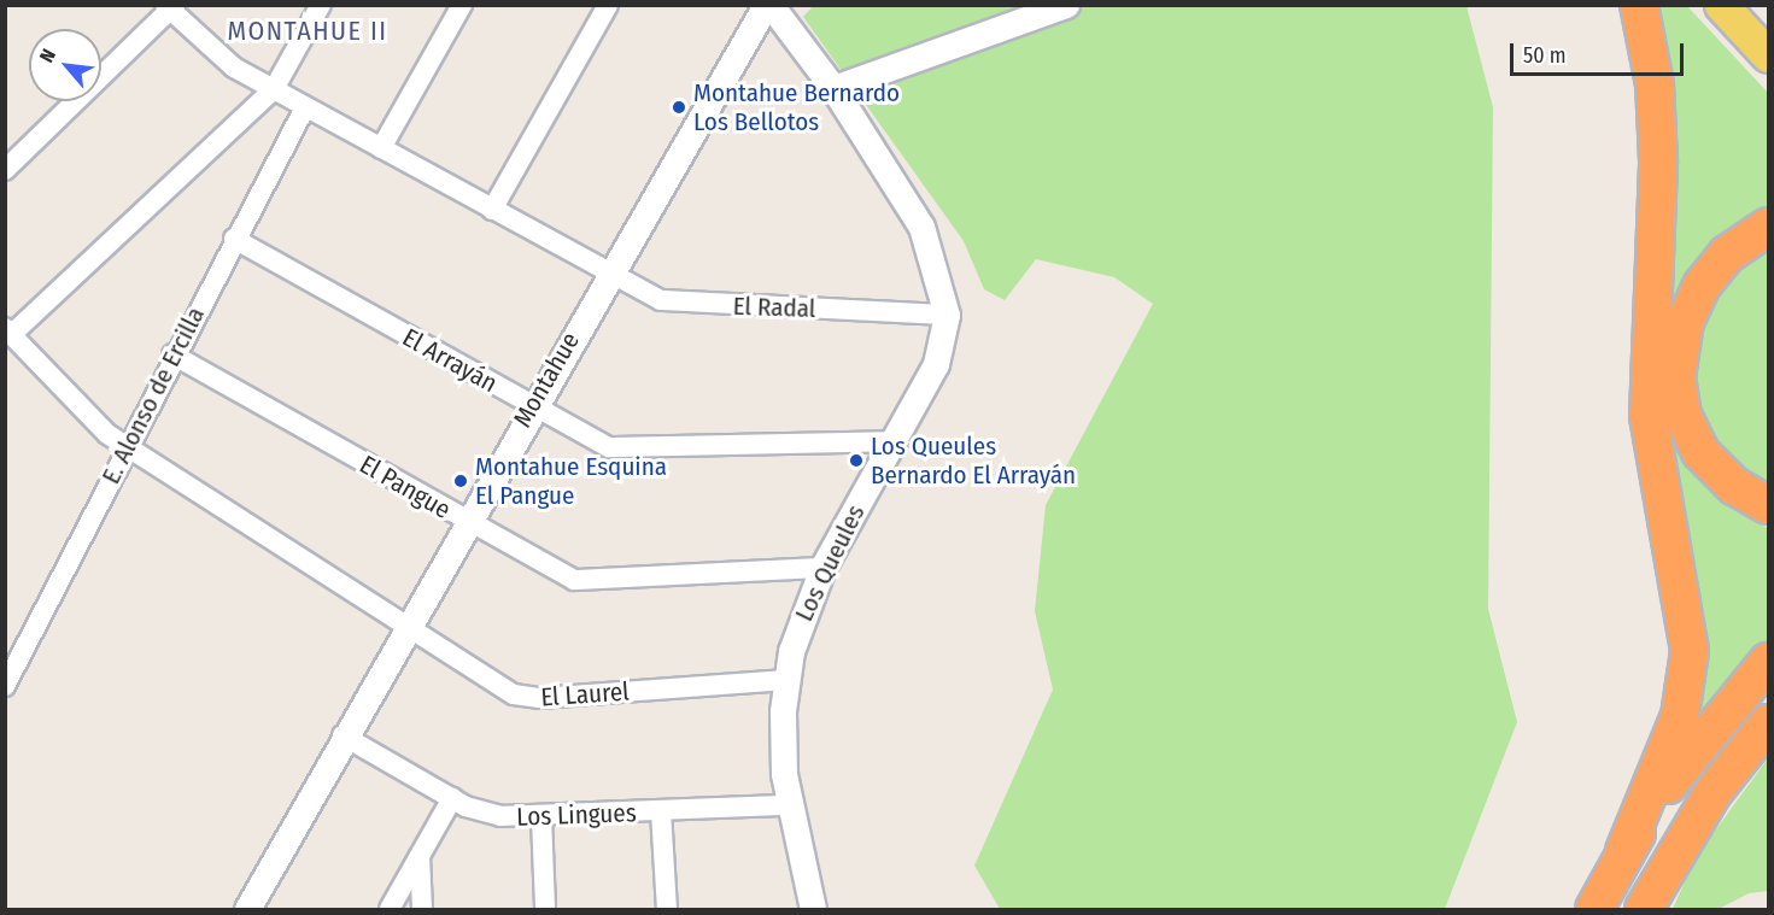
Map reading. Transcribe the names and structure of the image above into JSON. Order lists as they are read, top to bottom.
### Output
{
  "streets": {
    "street": [
      "El Radal",
      "El Arrayán",
      "Montahue",
      "E. Alonso de Ercilla",
      "El Pangue",
      "Los Queules",
      "El Laurel",
      "Los Lingues"
    ]
  },
  "crossings": [
    ["El Radal", "Montahue"],
    ["El Radal", "E. Alonso de Ercilla"],
    ["El Radal", "Los Queules"],
    ["El Arrayán", "Montahue"],
    ["El Arrayán", "E. Alonso de Ercilla"],
    ["El Arrayán", "Los Queules"],
    ["Montahue", "El Pangue"],
    ["Montahue", "Los Queules"],
    ["Montahue", "El Laurel"],
    ["Montahue", "Los Lingues"],
    ["E. Alonso de Ercilla", "El Pangue"],
    ["E. Alonso de Ercilla", "El Laurel"],
    ["El Pangue", "Los Queules"],
    ["Los Queules", "El Laurel"],
    ["Los Queules", "Los Lingues"]
  ],
  "districts": ["MONTAHUE II"],
  "places": ["Montahue Bernardo Los Bellotos", "Los Queules Bernardo El Arrayán", "Montahue Esquina El Pangue"],
  "scale_bar": "50 m",
  "north": "top left"
}
